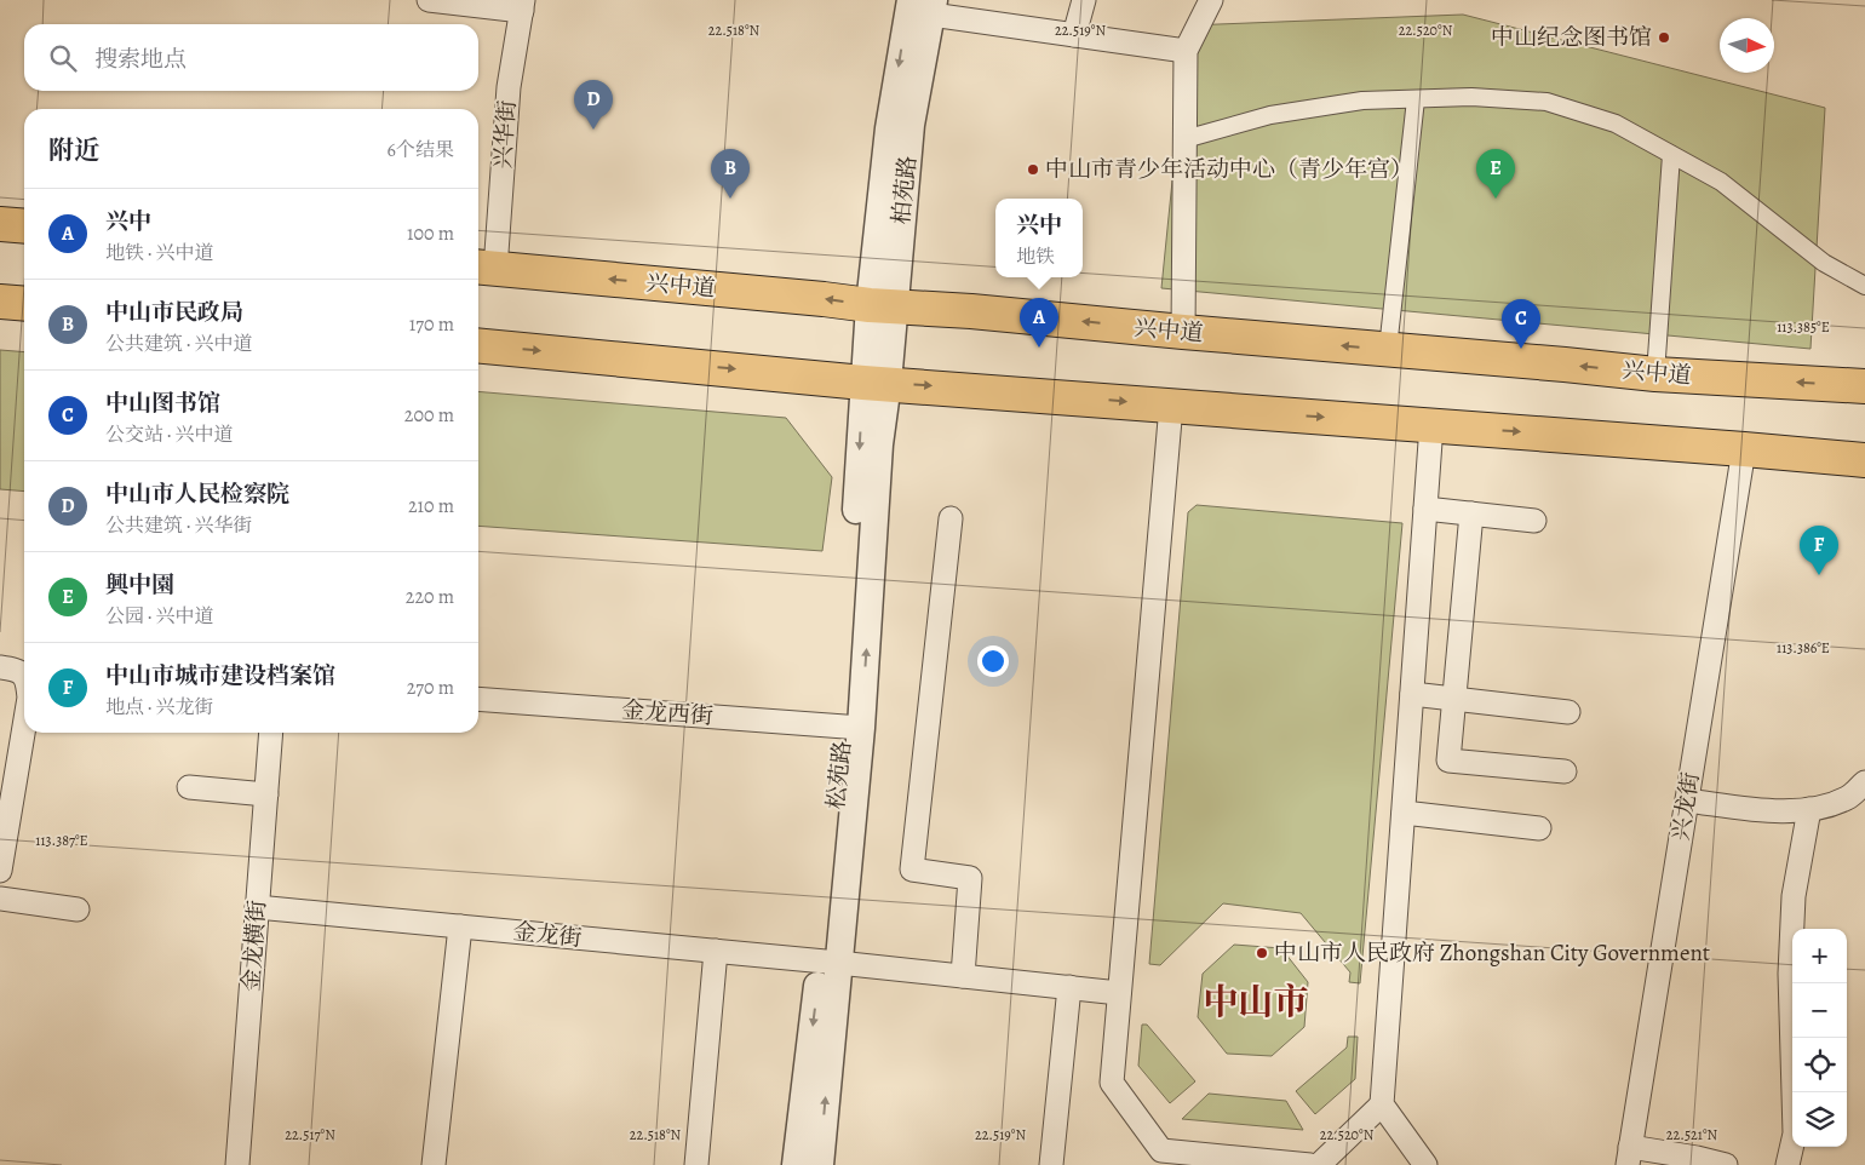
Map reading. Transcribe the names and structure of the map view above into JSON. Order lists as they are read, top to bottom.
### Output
{
  "streets": {
    "main road": ["兴中道"],
    "street": [
      "兴华街",
      "柏苑路",
      "金龙西街",
      "松苑路",
      "兴龙街",
      "金龙街",
      "金龙横街"
    ]
  },
  "crossings": [
    ["兴华街", "兴中道"],
    ["柏苑路", "兴中道"],
    ["柏苑路", "松苑路"],
    ["金龙西街", "松苑路"],
    ["松苑路", "金龙街"],
    ["金龙街", "金龙横街"]
  ],
  "districts": ["中山市"],
  "places": ["中山纪念图书馆", "中山市青少年活动中心（青少年宫）", "中山市人民政府 Zhongshan City Government"],
  "north": "right",
  "page": {
    "search": "搜索地点",
    "pins": [
      "D",
      "B",
      "E",
      "A",
      "C",
      "F"
    ],
    "heading": ["附近", "6个结果"],
    "list": [
      {
        "mark": "A",
        "name": "兴中",
        "note": "地铁 · 兴中道",
        "value": "100 m"
      },
      {
        "mark": "B",
        "name": "中山市民政局",
        "note": "公共建筑 · 兴中道",
        "value": "170 m"
      },
      {
        "mark": "C",
        "name": "中山图书馆",
        "note": "公交站 · 兴中道",
        "value": "200 m"
      },
      {
        "mark": "D",
        "name": "中山市人民检察院",
        "note": "公共建筑 · 兴华街",
        "value": "210 m"
      },
      {
        "mark": "E",
        "name": "興中園",
        "note": "公园 · 兴中道",
        "value": "220 m"
      },
      {
        "mark": "F",
        "name": "中山市城市建设档案馆",
        "note": "地点 · 兴龙街",
        "value": "270 m"
      }
    ],
    "popup": ["兴中", "地铁"],
    "map_buttons": ["+", "−"]
  },
  "coordinates": [
    "22.518°N",
    "22.519°N",
    "22.520°N",
    "113.385°E",
    "113.386°E",
    "113.387°E",
    "22.517°N",
    "22.521°N"
  ]
}
